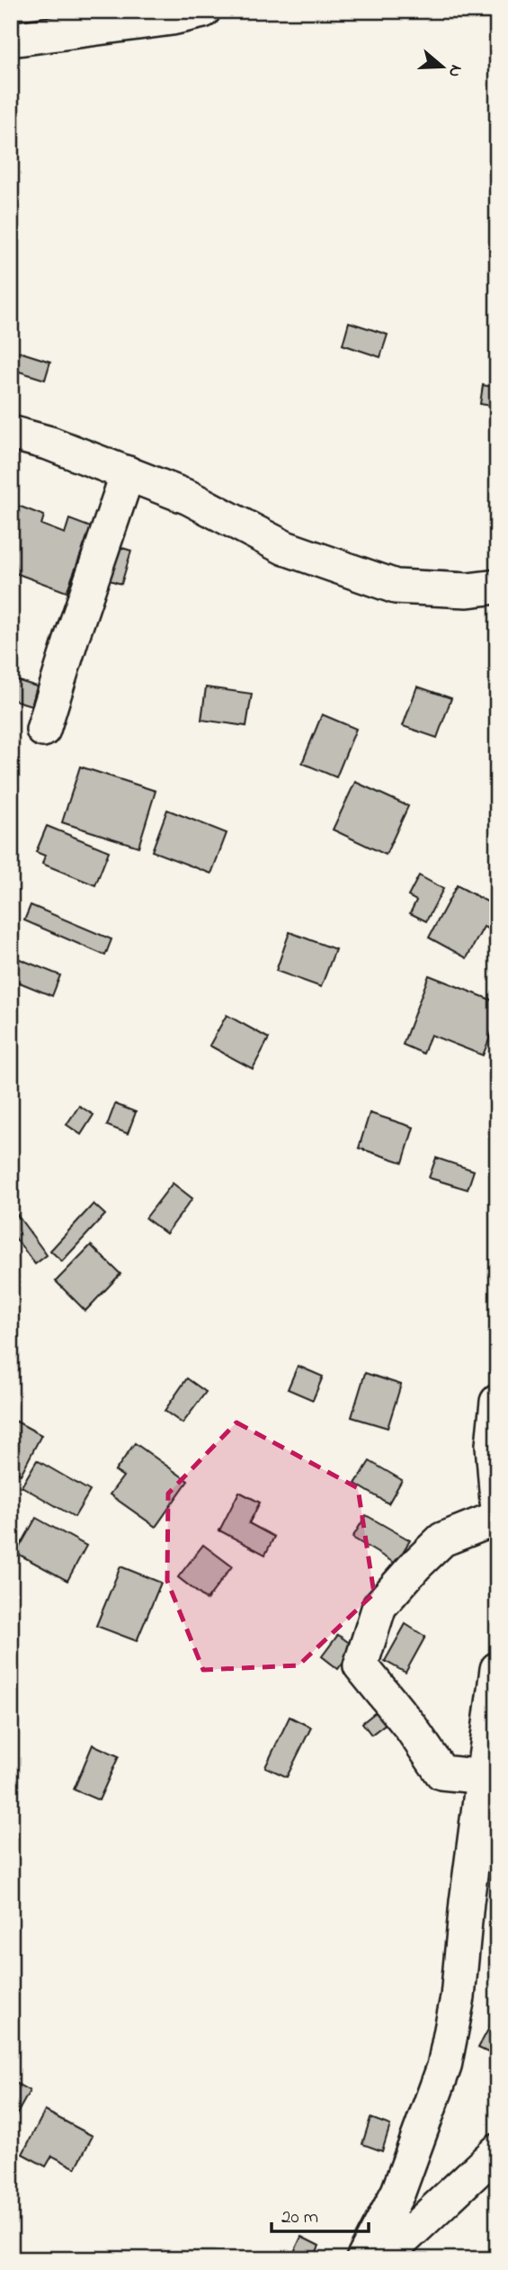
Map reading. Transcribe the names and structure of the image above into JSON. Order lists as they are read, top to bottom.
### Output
{
  "scale_bar": "20 m",
  "north": "right"
}
